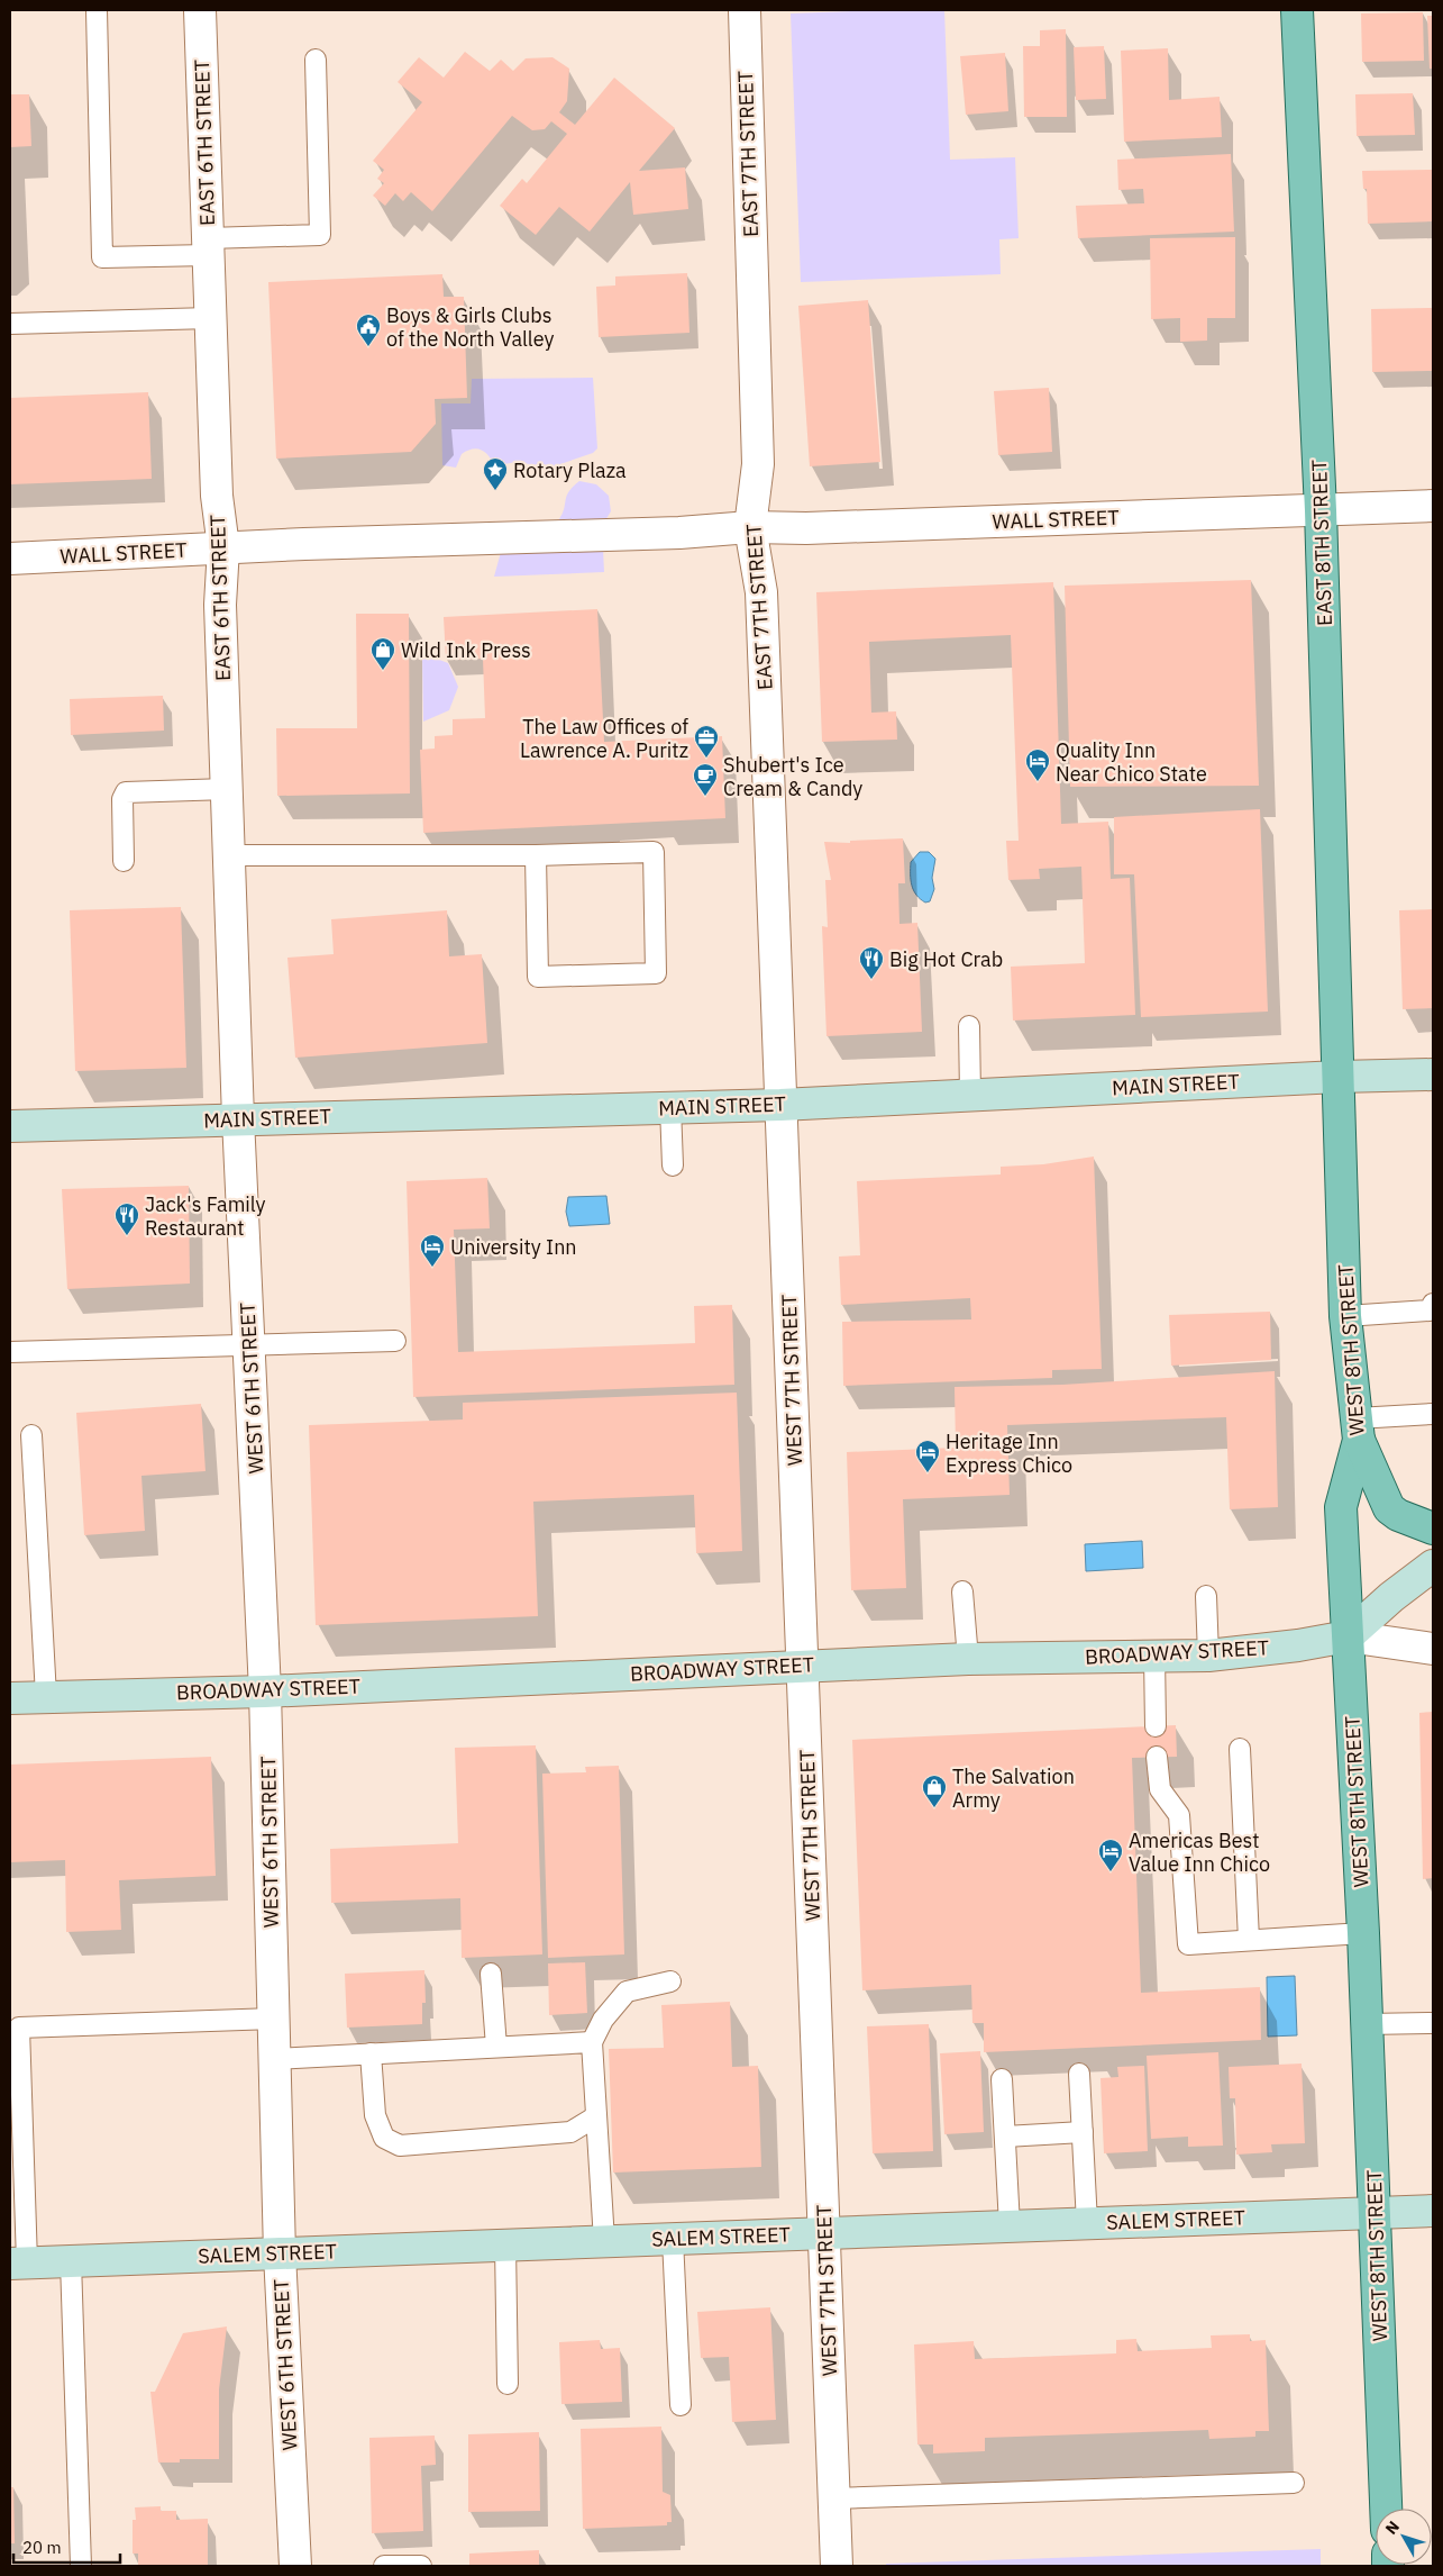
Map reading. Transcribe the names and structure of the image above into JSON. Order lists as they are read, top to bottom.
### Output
{
  "streets": {
    "main road": [
      "EAST 8TH STREET",
      "MAIN STREET",
      "WEST 8TH STREET",
      "BROADWAY STREET",
      "SALEM STREET"
    ],
    "street": [
      "EAST 6TH STREET",
      "EAST 7TH STREET",
      "WALL STREET",
      "WEST 7TH STREET",
      "WEST 6TH STREET"
    ]
  },
  "crossings": [
    ["EAST 6TH STREET", "WALL STREET"],
    ["EAST 6TH STREET", "MAIN STREET"],
    ["EAST 6TH STREET", "WEST 6TH STREET"],
    ["EAST 7TH STREET", "WALL STREET"],
    ["EAST 7TH STREET", "MAIN STREET"],
    ["EAST 7TH STREET", "WEST 7TH STREET"],
    ["WALL STREET", "EAST 8TH STREET"],
    ["EAST 8TH STREET", "MAIN STREET"],
    ["EAST 8TH STREET", "WEST 8TH STREET"],
    ["MAIN STREET", "WEST 8TH STREET"],
    ["MAIN STREET", "WEST 7TH STREET"],
    ["MAIN STREET", "WEST 6TH STREET"],
    ["WEST 8TH STREET", "BROADWAY STREET"],
    ["WEST 8TH STREET", "SALEM STREET"],
    ["WEST 7TH STREET", "BROADWAY STREET"],
    ["WEST 7TH STREET", "SALEM STREET"],
    ["WEST 6TH STREET", "BROADWAY STREET"],
    ["WEST 6TH STREET", "SALEM STREET"]
  ],
  "places": {
    "public building": ["Boys & Girls Clubs of the North Valley"],
    "place": ["Rotary Plaza"],
    "shop": ["Wild Ink Press", "The Salvation Army"],
    "office": ["The Law Offices of Lawrence A. Puritz"],
    "hotel": [
      "Quality Inn Near Chico State",
      "University Inn",
      "Heritage Inn Express Chico",
      "Americas Best Value Inn Chico"
    ],
    "cafe": ["Shubert's Ice Cream & Candy"],
    "restaurant": ["Big Hot Crab", "Jack's Family Restaurant"]
  },
  "scale_bar": "20 m",
  "north": "top left"
}
